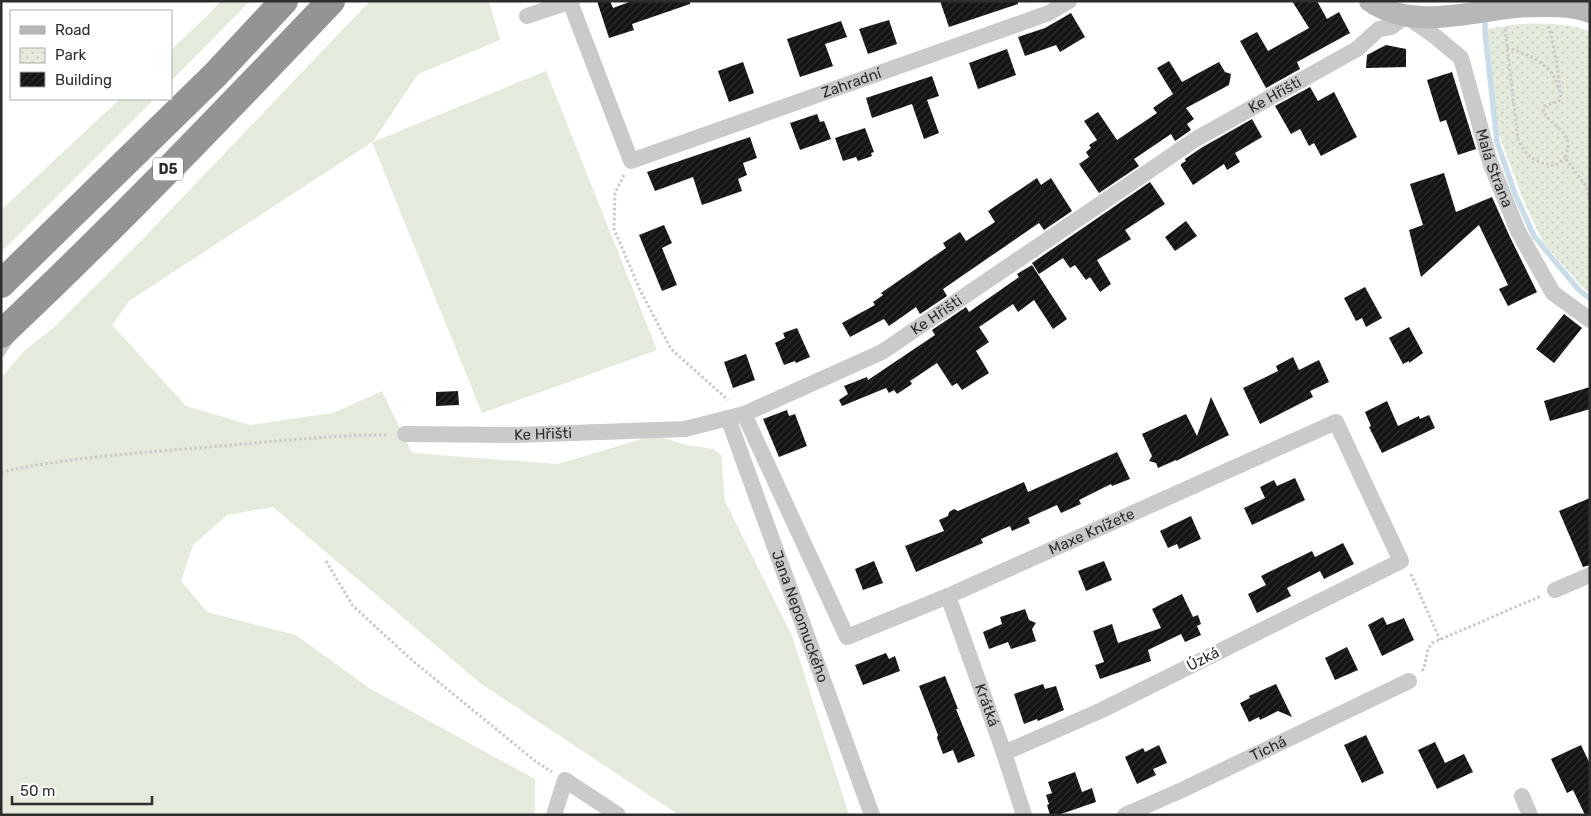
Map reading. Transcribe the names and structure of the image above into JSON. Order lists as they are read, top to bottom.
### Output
{
  "streets": {
    "highway": ["D5"],
    "street": [
      "Zahradní",
      "Ke Hřišti",
      "Malá Strana",
      "Maxe Knížete",
      "Jana Nepomuckého",
      "Úzká",
      "Krátká",
      "Tichá"
    ]
  },
  "crossings": [
    ["Ke Hřišti", "Malá Strana"],
    ["Ke Hřišti", "Jana Nepomuckého"],
    ["Maxe Knížete", "Jana Nepomuckého"],
    ["Maxe Knížete", "Úzká"],
    ["Maxe Knížete", "Krátká"],
    ["Úzká", "Krátká"]
  ],
  "legend": ["Road", "Park", "Building"],
  "scale_bar": "50 m"
}
